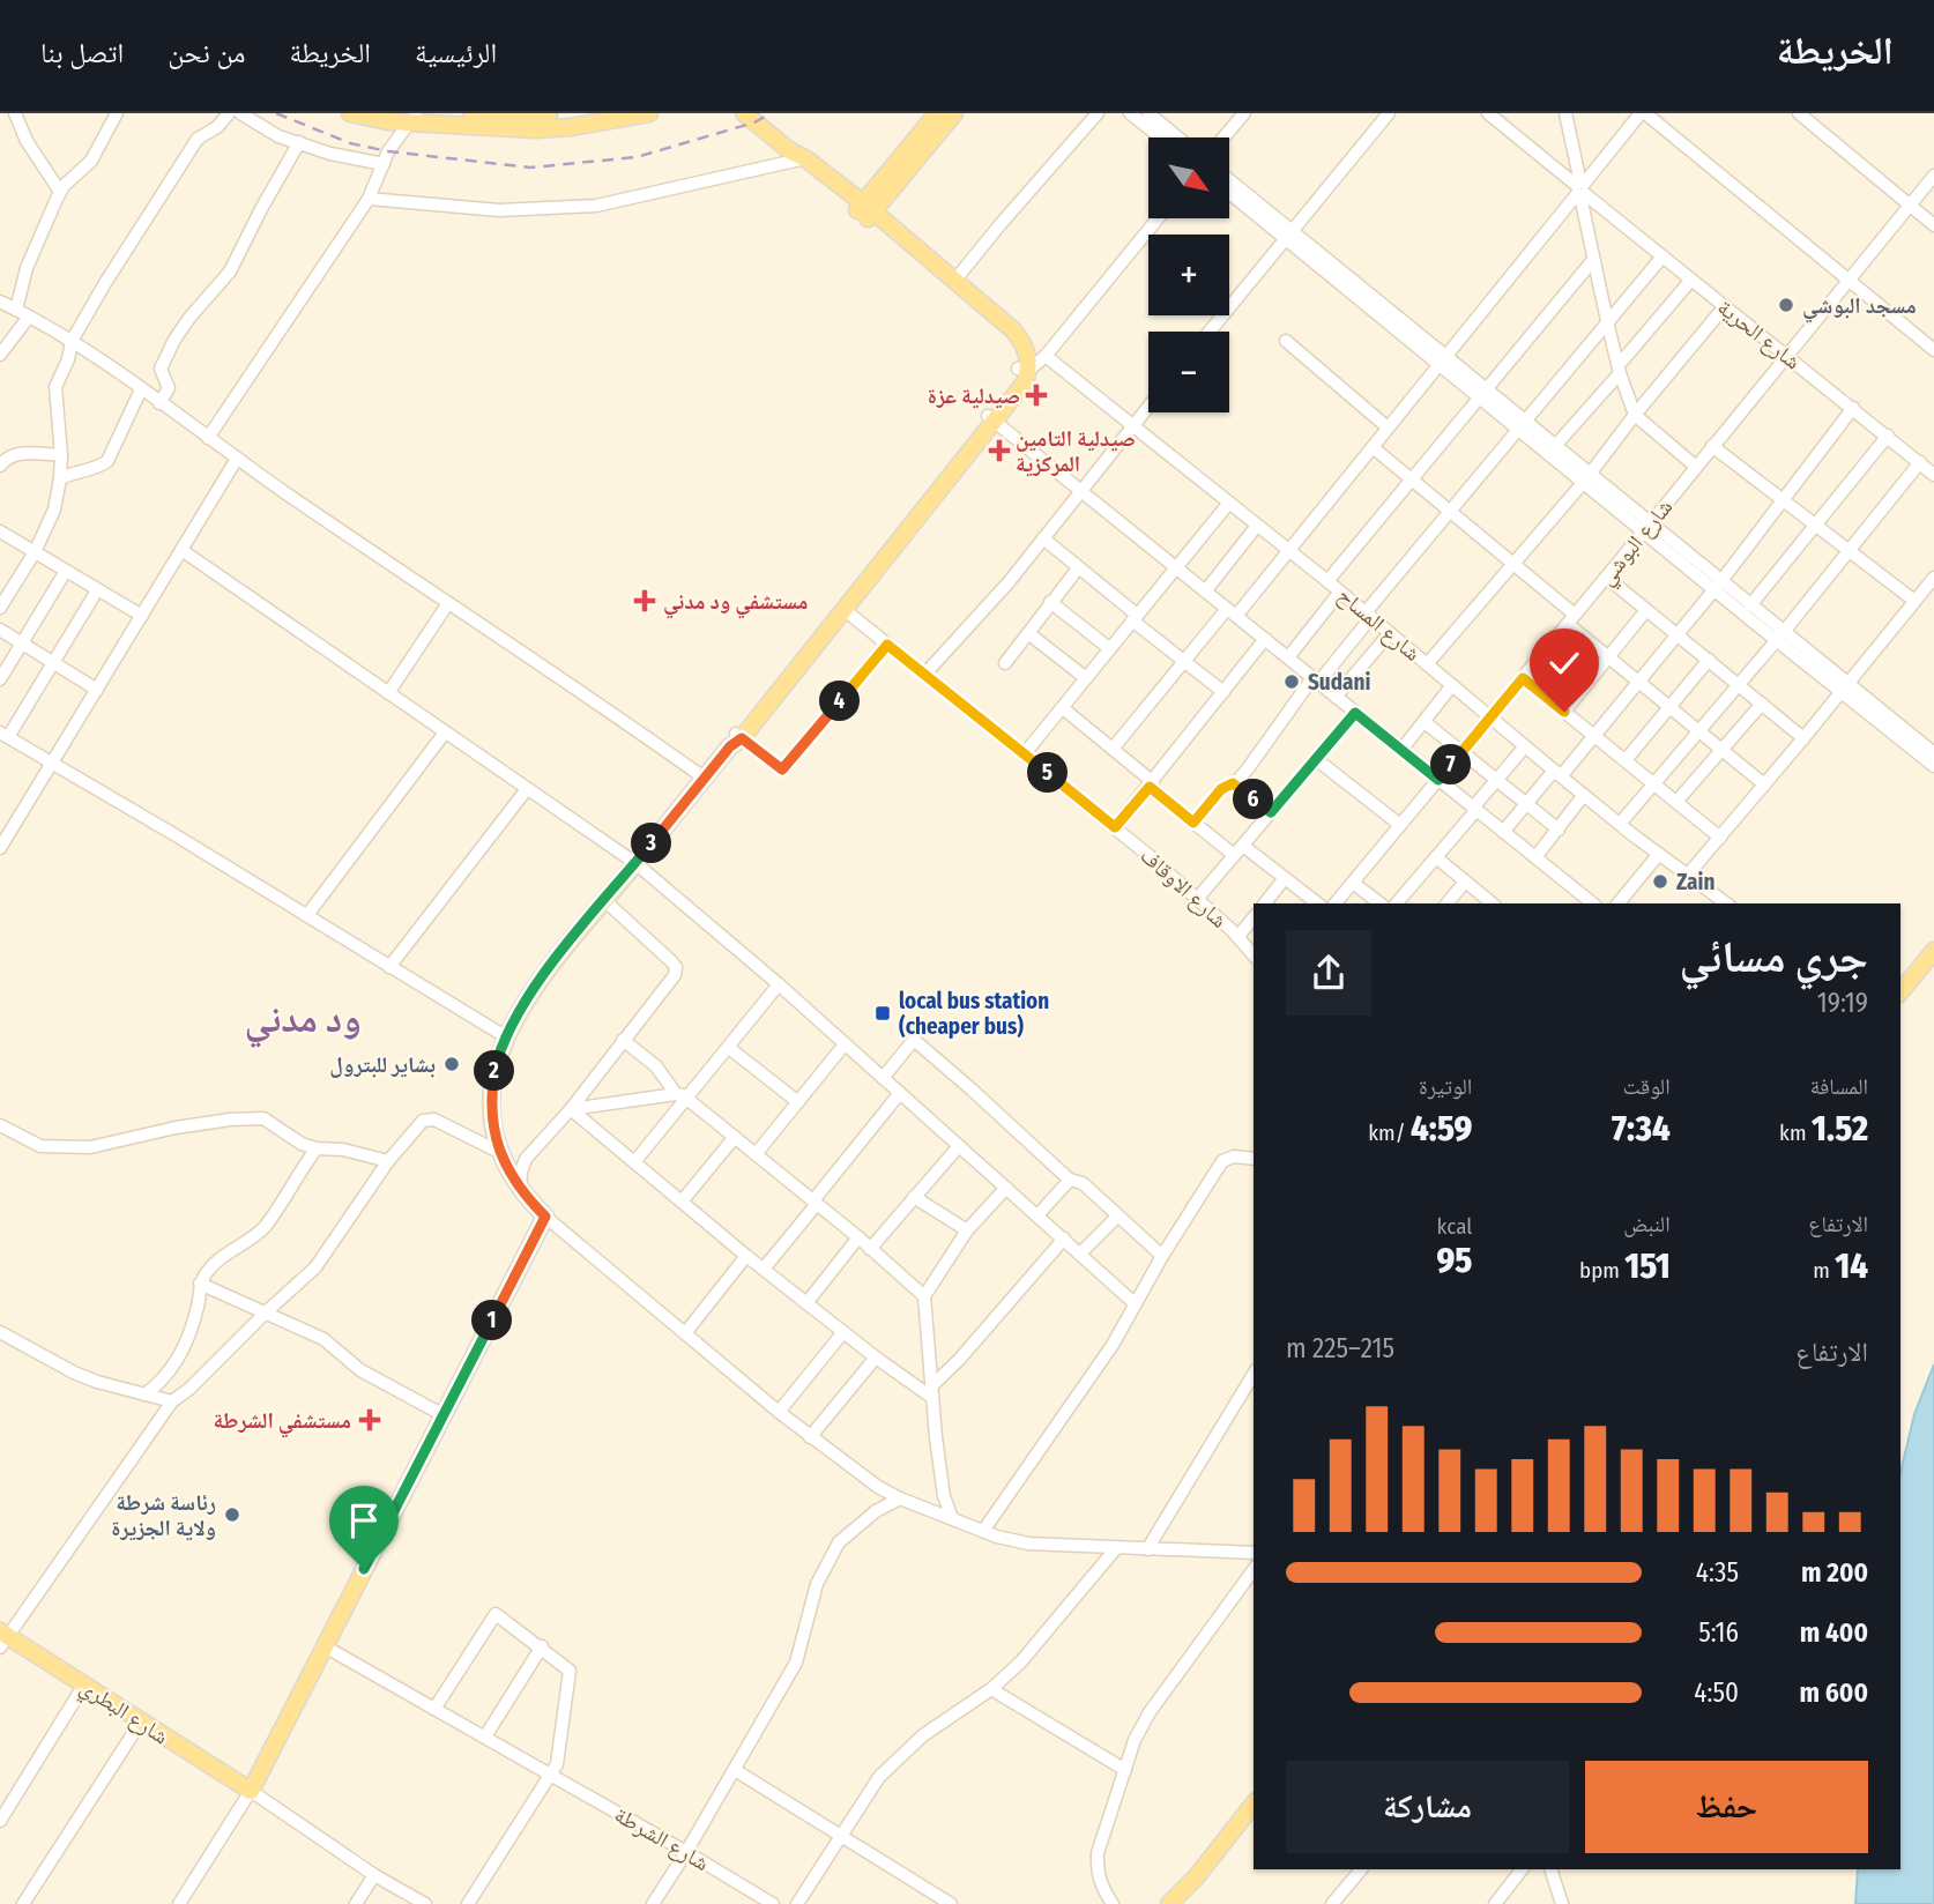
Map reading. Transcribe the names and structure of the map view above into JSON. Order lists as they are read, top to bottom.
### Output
{
  "streets": {
    "main road": ["شارع البطري"],
    "street": [
      "شارع الحرية",
      "شارع البوشي",
      "شارع المساح",
      "شارع الاوقاف",
      "شارع الشرطة"
    ]
  },
  "crossings": [
    ["شارع الحرية", "شارع البوشي"],
    ["شارع البوشي", "شارع المساح"]
  ],
  "districts": ["ود مدني"],
  "places": {
    "other": [
      "مسجد البوشي",
      "Sudani",
      "Zain",
      "بشاير للبترول",
      "رئاسة شرطة ولاية الجزيرة"
    ],
    "health": [
      "صيدلية عزة",
      "صيدلية التامين المركزية",
      "مستشفي ود مدني",
      "مستشفي الشرطة"
    ],
    "transit": ["local bus station (cheaper bus)"]
  },
  "north": "bottom right",
  "page": {
    "header": "الخريطة",
    "nav": [
      "الرئيسية",
      "الخريطة",
      "من نحن",
      "اتصل بنا"
    ],
    "map_buttons": ["+", "−"],
    "pins": [
      "4",
      "7",
      "5",
      "6",
      "3",
      "2",
      "1"
    ],
    "heading": ["جري مسائي", "19:19"],
    "stats": [
      ["المسافة", "1.52 km"],
      ["الوقت", "7:34"],
      ["الوتيرة", "4:59 /km"],
      ["الارتفاع", "14 m"],
      ["النبض", "151 bpm"],
      ["kcal", "95"]
    ],
    "chart": ["الارتفاع", "215–225 m"],
    "list": [
      {
        "name": "200 m",
        "note": "4:35"
      },
      {
        "name": "400 m",
        "note": "5:16"
      },
      {
        "name": "600 m",
        "note": "4:50"
      }
    ],
    "buttons": ["حفظ", "مشاركة"]
  }
}
